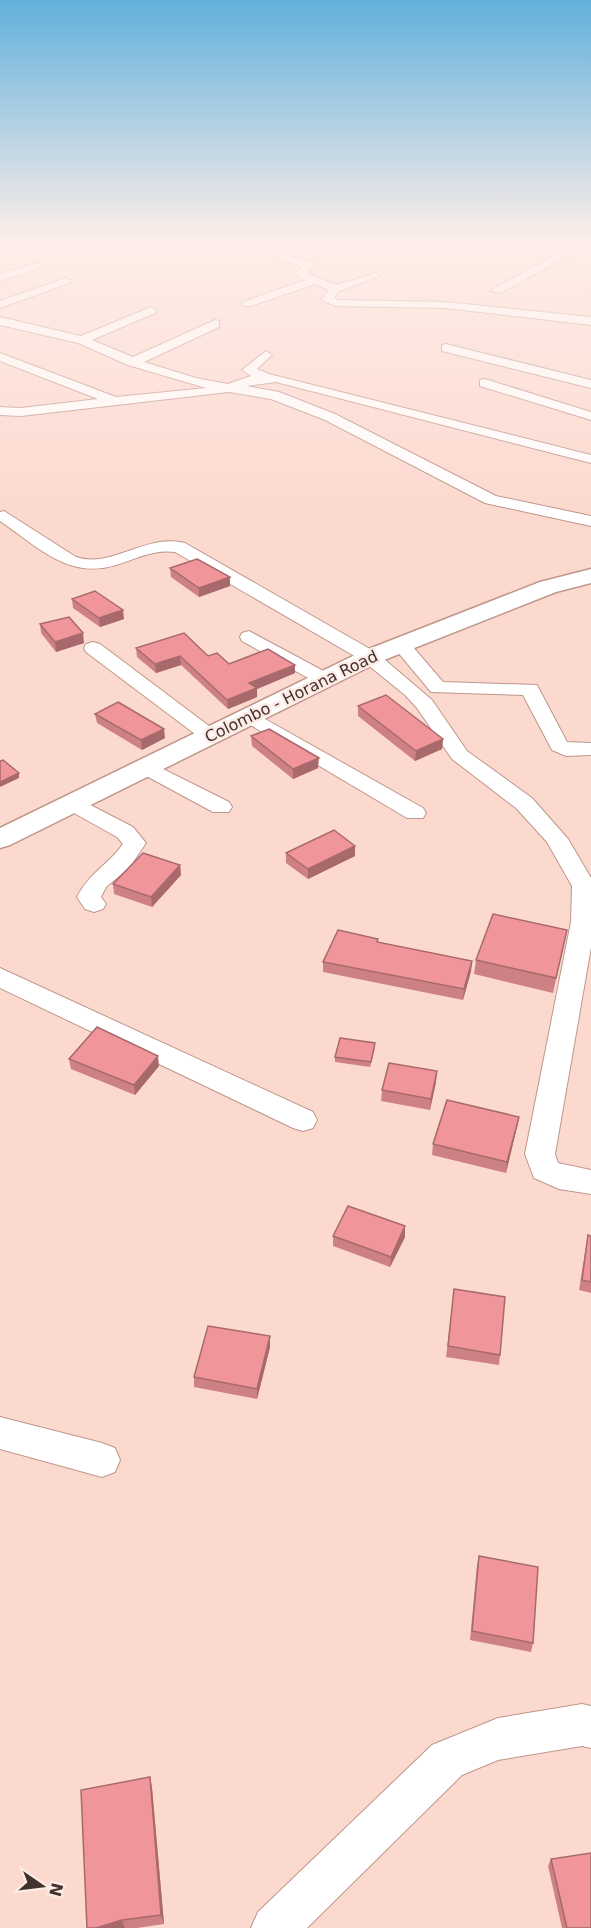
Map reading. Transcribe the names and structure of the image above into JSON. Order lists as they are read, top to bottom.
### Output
{
  "streets": {
    "main road": ["Colombo - Horana Road"]
  },
  "north": "right"
}
